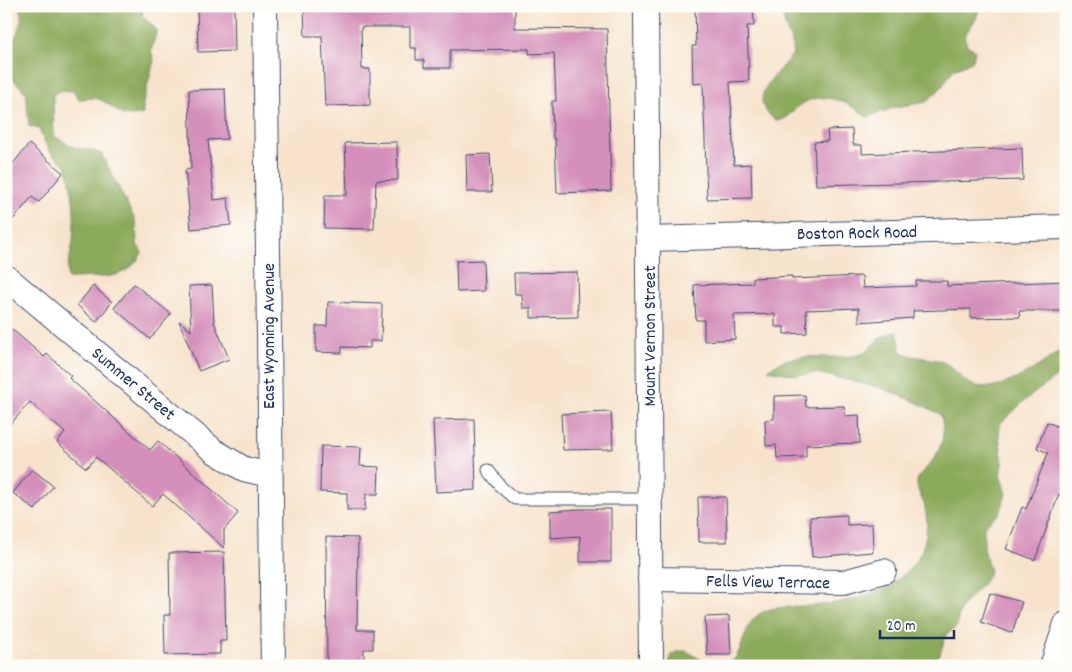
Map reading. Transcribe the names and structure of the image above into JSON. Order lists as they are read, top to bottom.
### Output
{
  "streets": {
    "street": [
      "Boston Rock Road",
      "East Wyoming Avenue",
      "Mount Vernon Street",
      "Summer Street",
      "Fells View Terrace"
    ]
  },
  "crossings": [
    ["Boston Rock Road", "Mount Vernon Street"],
    ["East Wyoming Avenue", "Summer Street"],
    ["Mount Vernon Street", "Fells View Terrace"]
  ],
  "scale_bar": "20 m"
}
